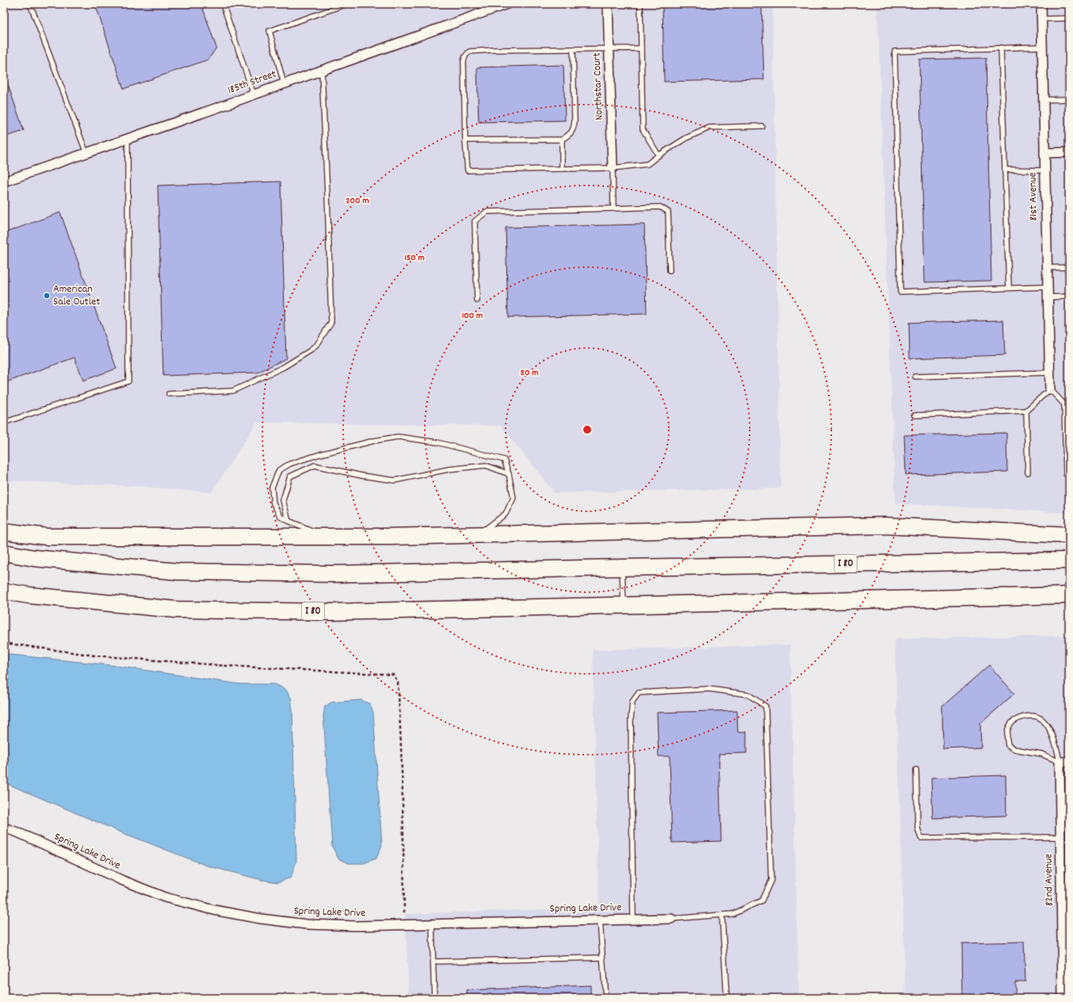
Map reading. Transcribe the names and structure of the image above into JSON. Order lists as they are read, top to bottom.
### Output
{
  "streets": {
    "highway": ["I 80"],
    "street": [
      "185th Street",
      "Northstar Court",
      "81st Avenue",
      "Spring Lake Drive",
      "82nd Avenue"
    ]
  },
  "places": ["American Sale Outlet"],
  "rings": [
    "200 m",
    "150 m",
    "100 m",
    "50 m"
  ]
}
